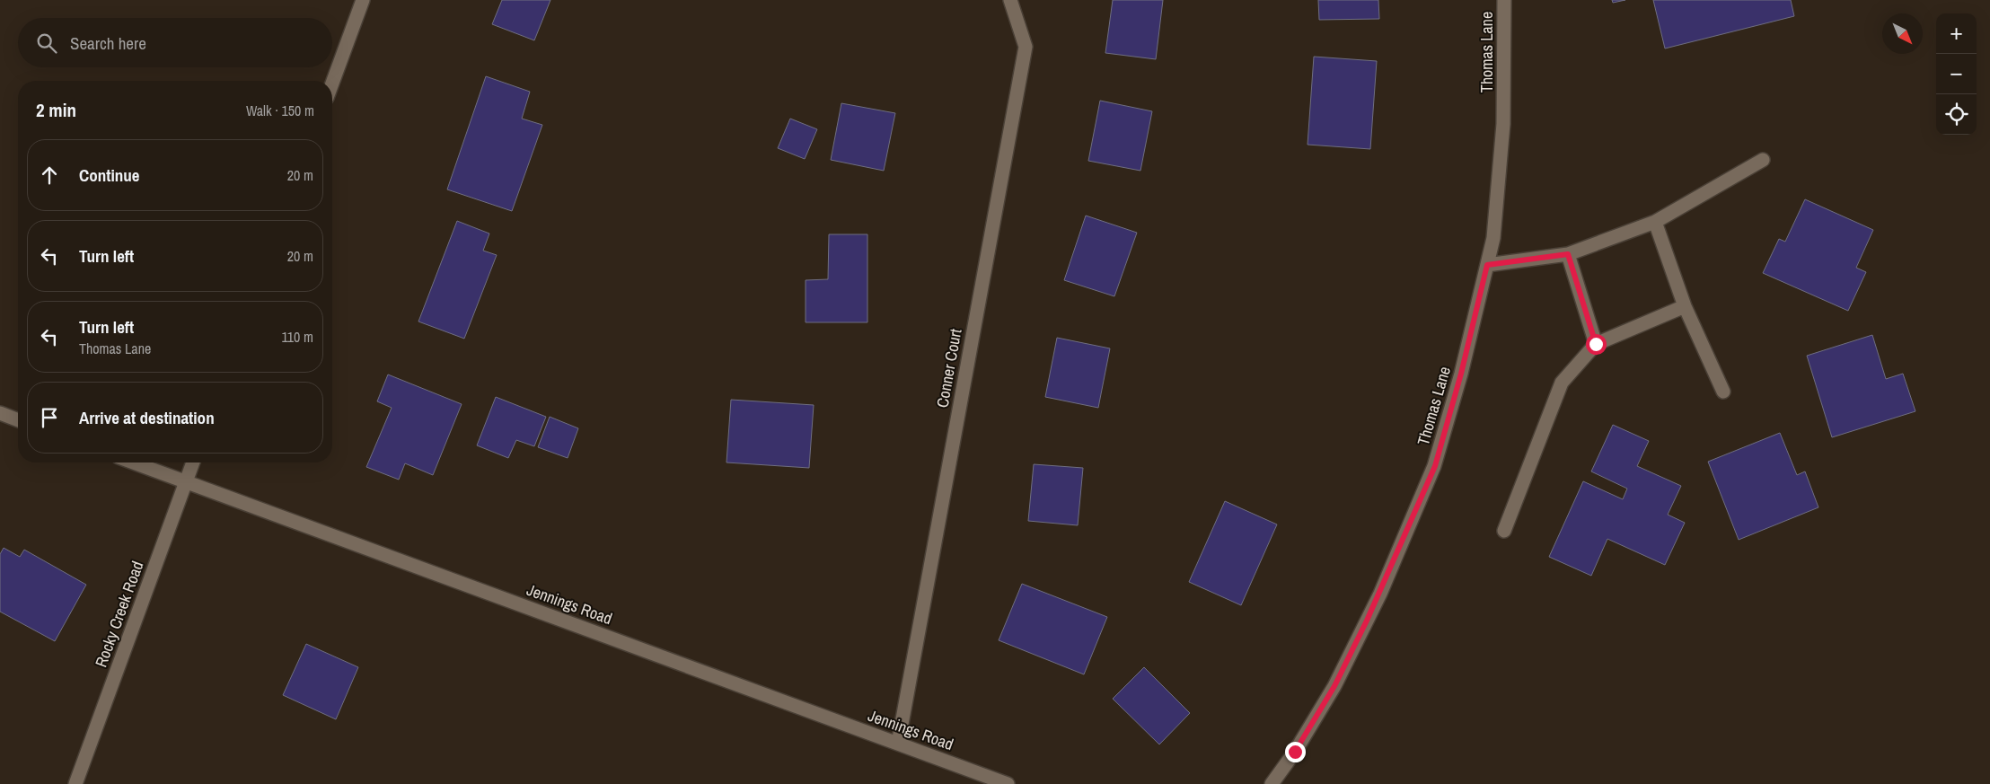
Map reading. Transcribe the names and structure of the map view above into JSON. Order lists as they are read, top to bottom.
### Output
{
  "streets": {
    "street": [
      "Thomas Lane",
      "Conner Court",
      "Jennings Road",
      "Rocky Creek Road"
    ]
  },
  "crossings": [
    ["Conner Court", "Jennings Road"],
    ["Jennings Road", "Rocky Creek Road"]
  ],
  "north": "bottom right",
  "page": {
    "map_buttons": ["+", "−"],
    "search": "Search here",
    "heading": ["2 min", "Walk · 150 m"],
    "list": [
      ["Continue", "20 m"],
      ["Turn left", "20 m"],
      ["Turn left", "Thomas Lane", "110 m"],
      "Arrive at destination"
    ]
  }
}
